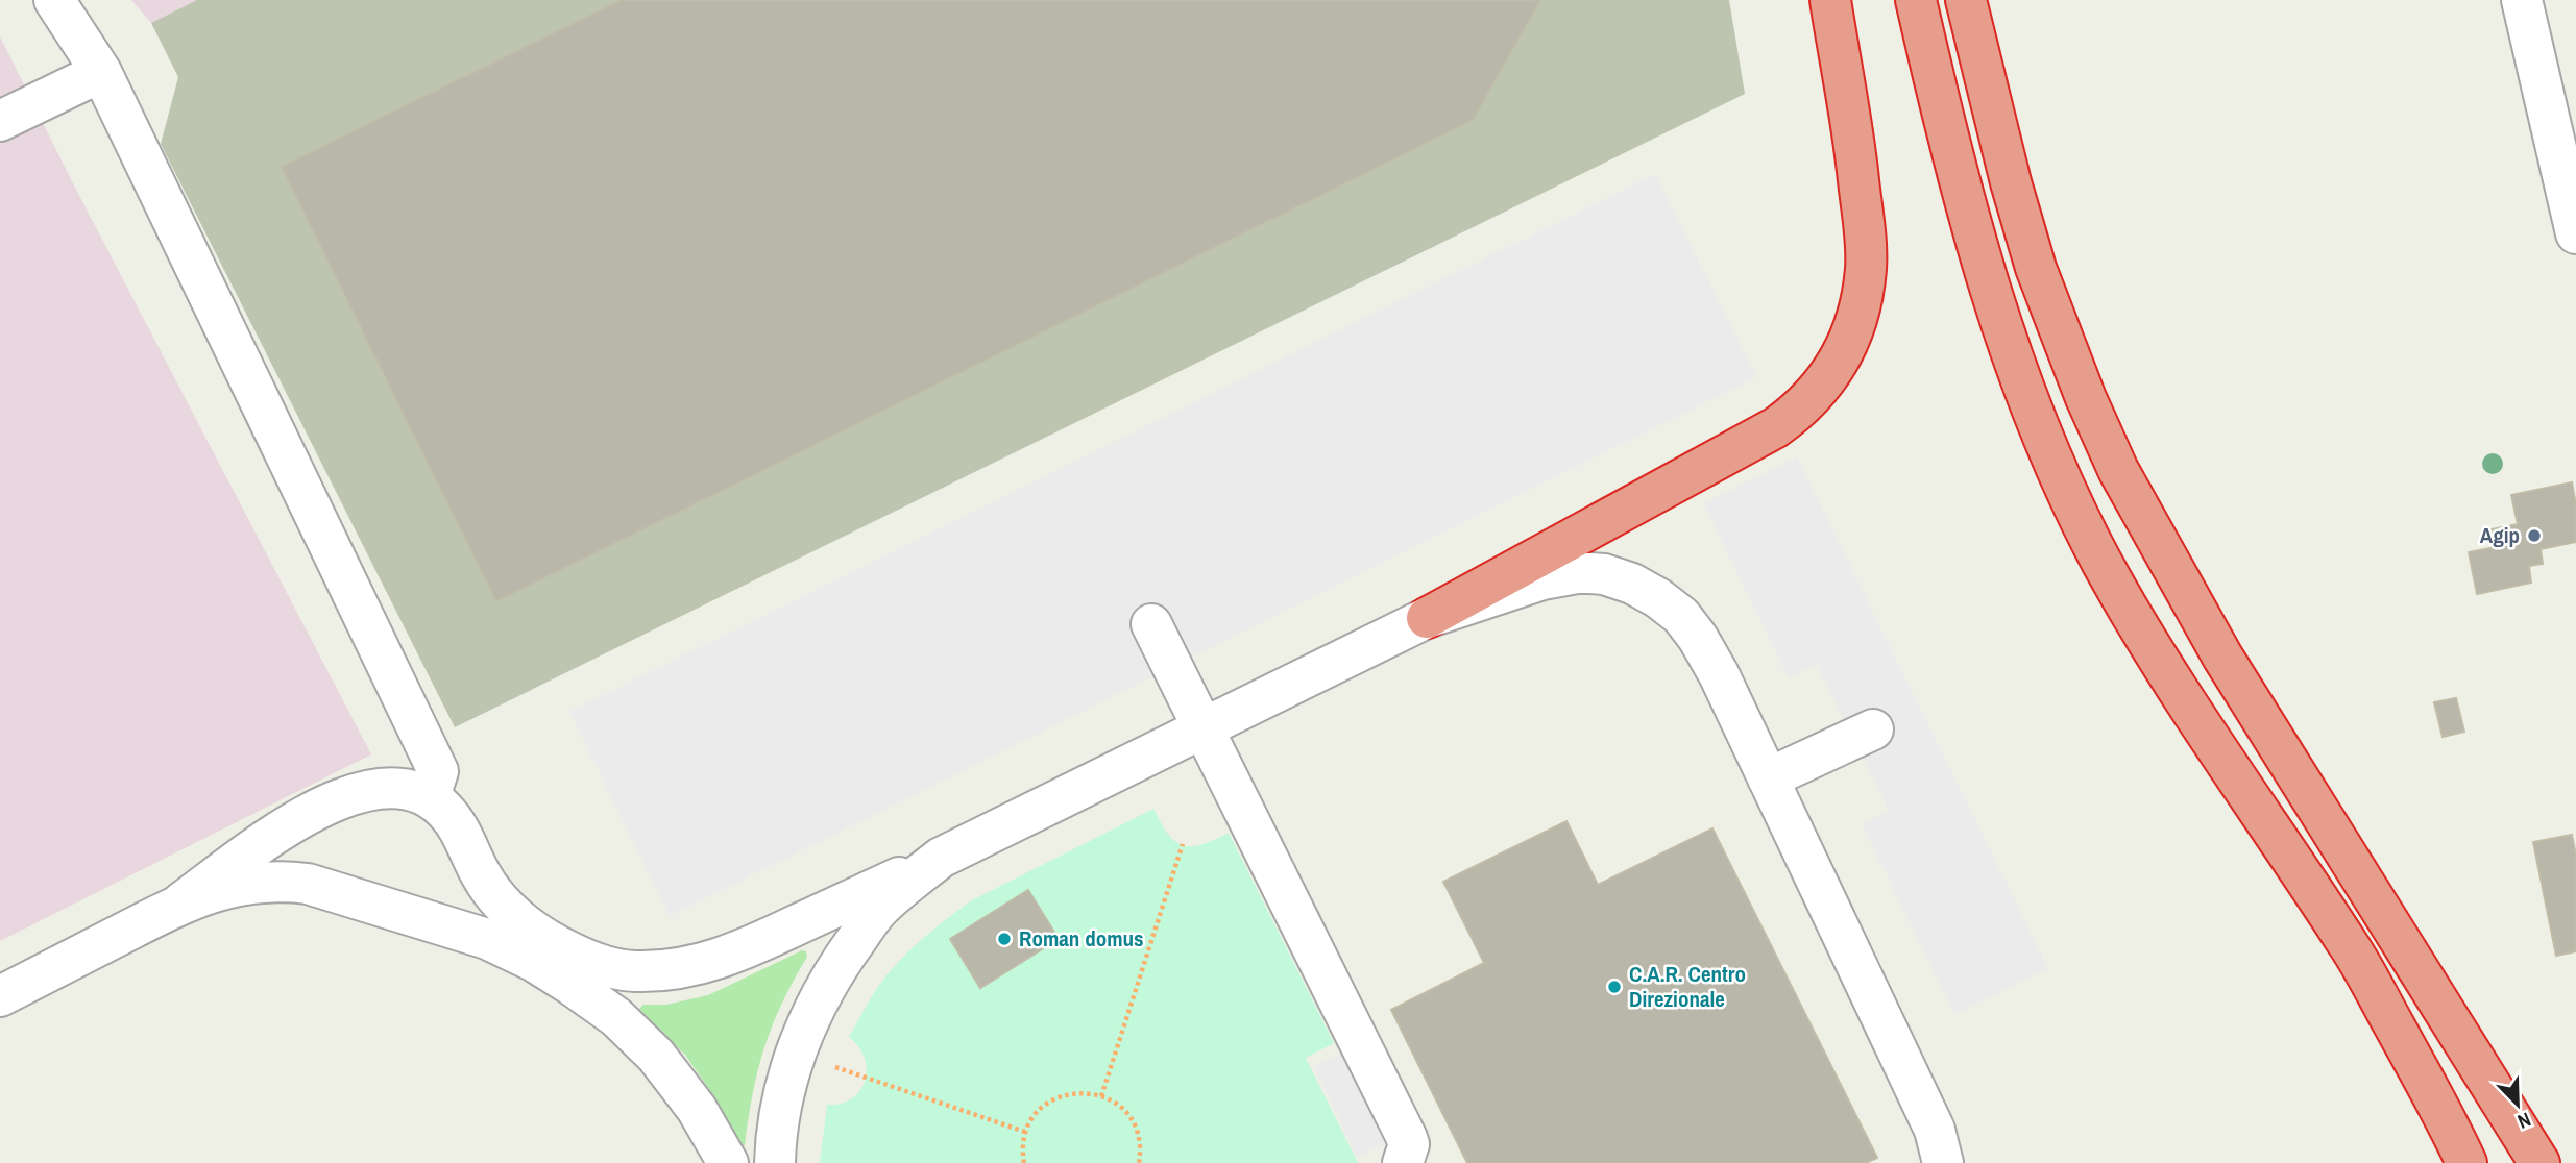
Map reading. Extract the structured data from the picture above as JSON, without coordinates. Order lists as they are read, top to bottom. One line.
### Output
{"places":["Agip","Roman domus","C.A.R. Centro Direzionale"],"north":"bottom right"}
